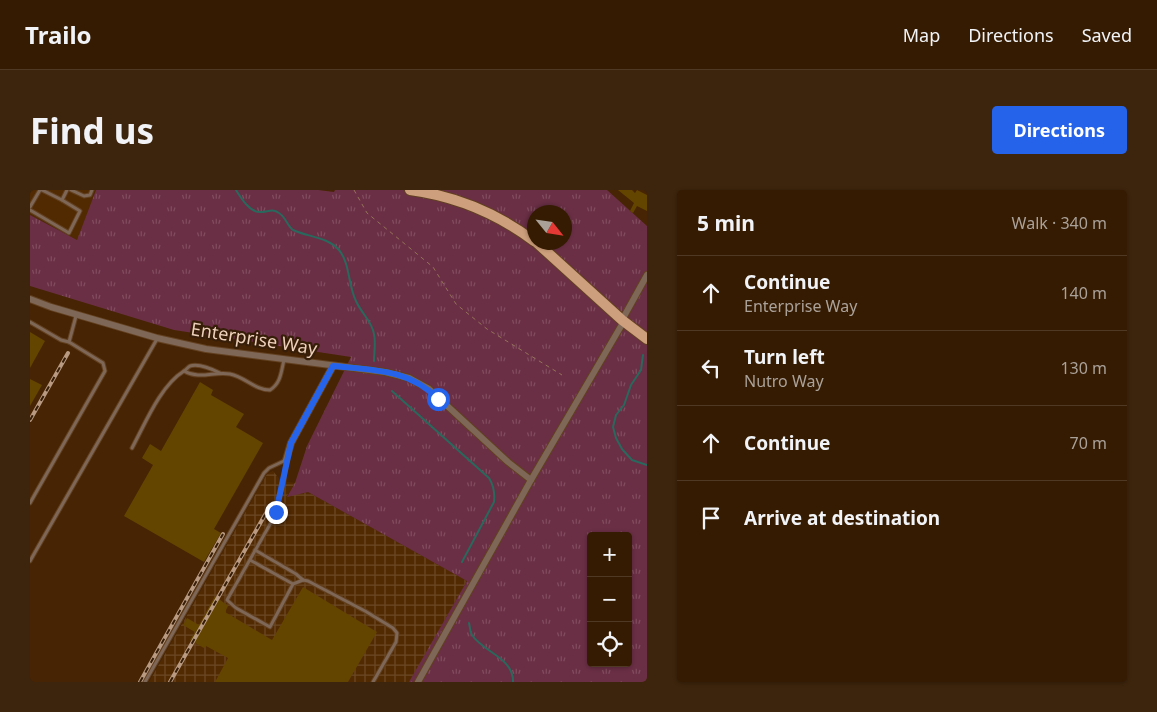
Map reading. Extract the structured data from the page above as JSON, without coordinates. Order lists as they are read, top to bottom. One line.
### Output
{"streets":{"street":["Enterprise Way"]},"north":"bottom right","page":{"header":"Trailo","nav":["Map","Directions","Saved"],"buttons":"Directions","title":"Find us","heading":["5 min","Walk · 340 m"],"list":[["Continue","Enterprise Way","140 m"],["Turn left","Nutro Way","130 m"],["Continue","70 m"],"Arrive at destination"],"map_buttons":["+","−"]}}
